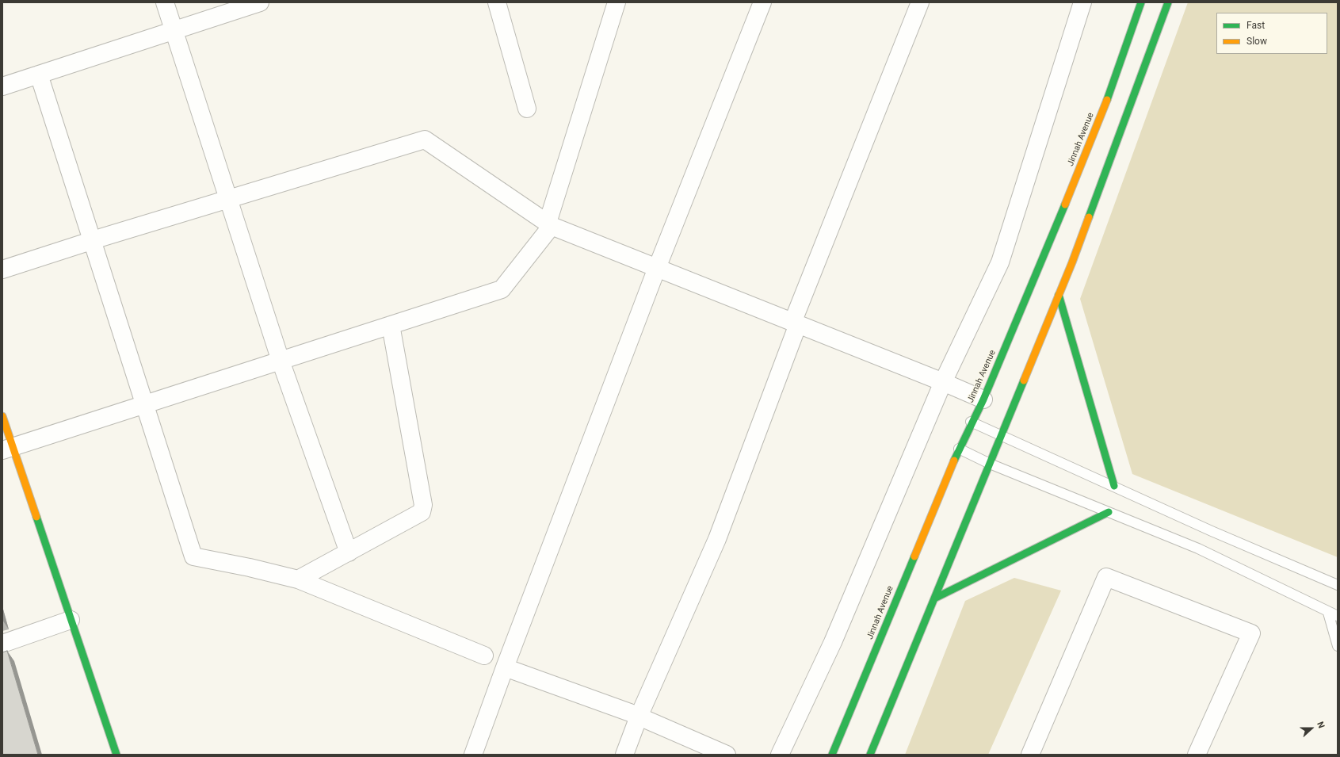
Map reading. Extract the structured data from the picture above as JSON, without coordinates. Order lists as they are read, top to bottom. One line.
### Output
{"streets":{"main road":["Jinnah Avenue"]},"legend":["Fast","Slow"],"north":"right"}
